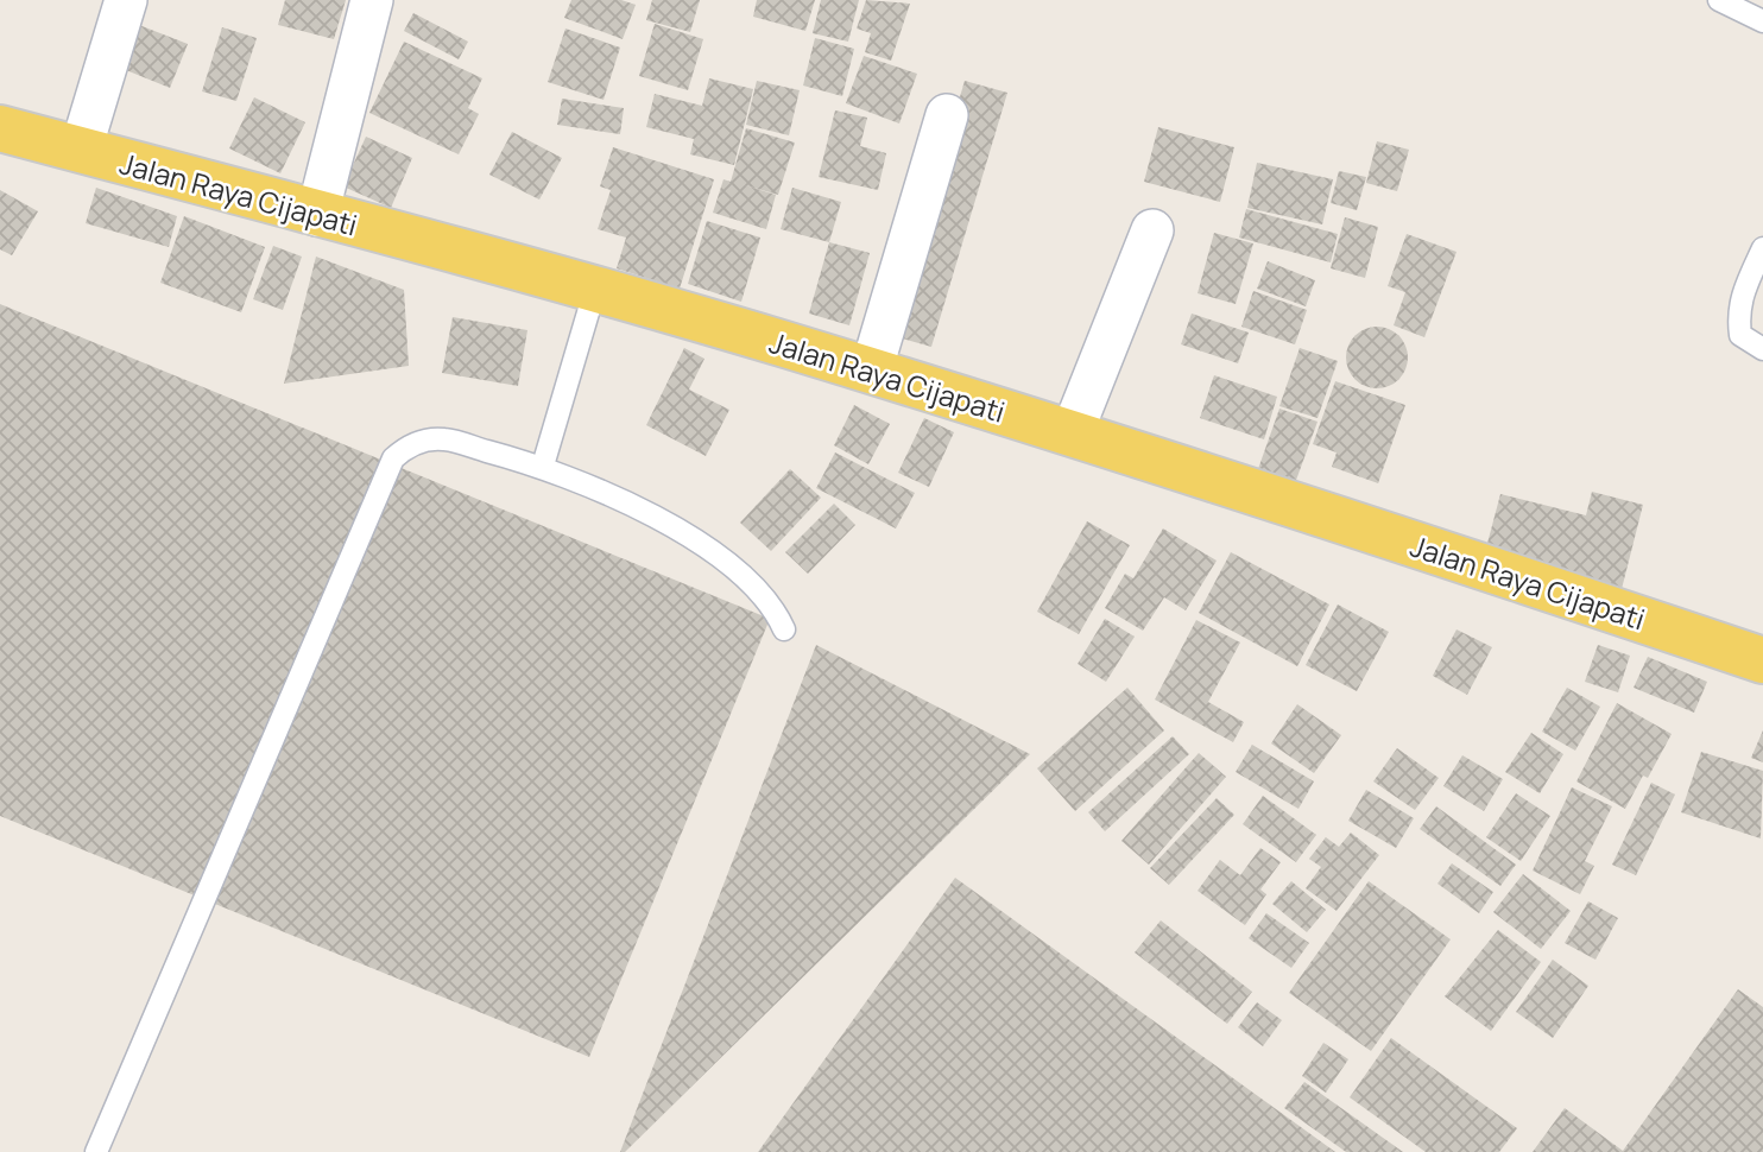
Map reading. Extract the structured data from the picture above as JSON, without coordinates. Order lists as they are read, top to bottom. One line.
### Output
{"streets":{"main road":["Jalan Raya Cijapati"]}}
